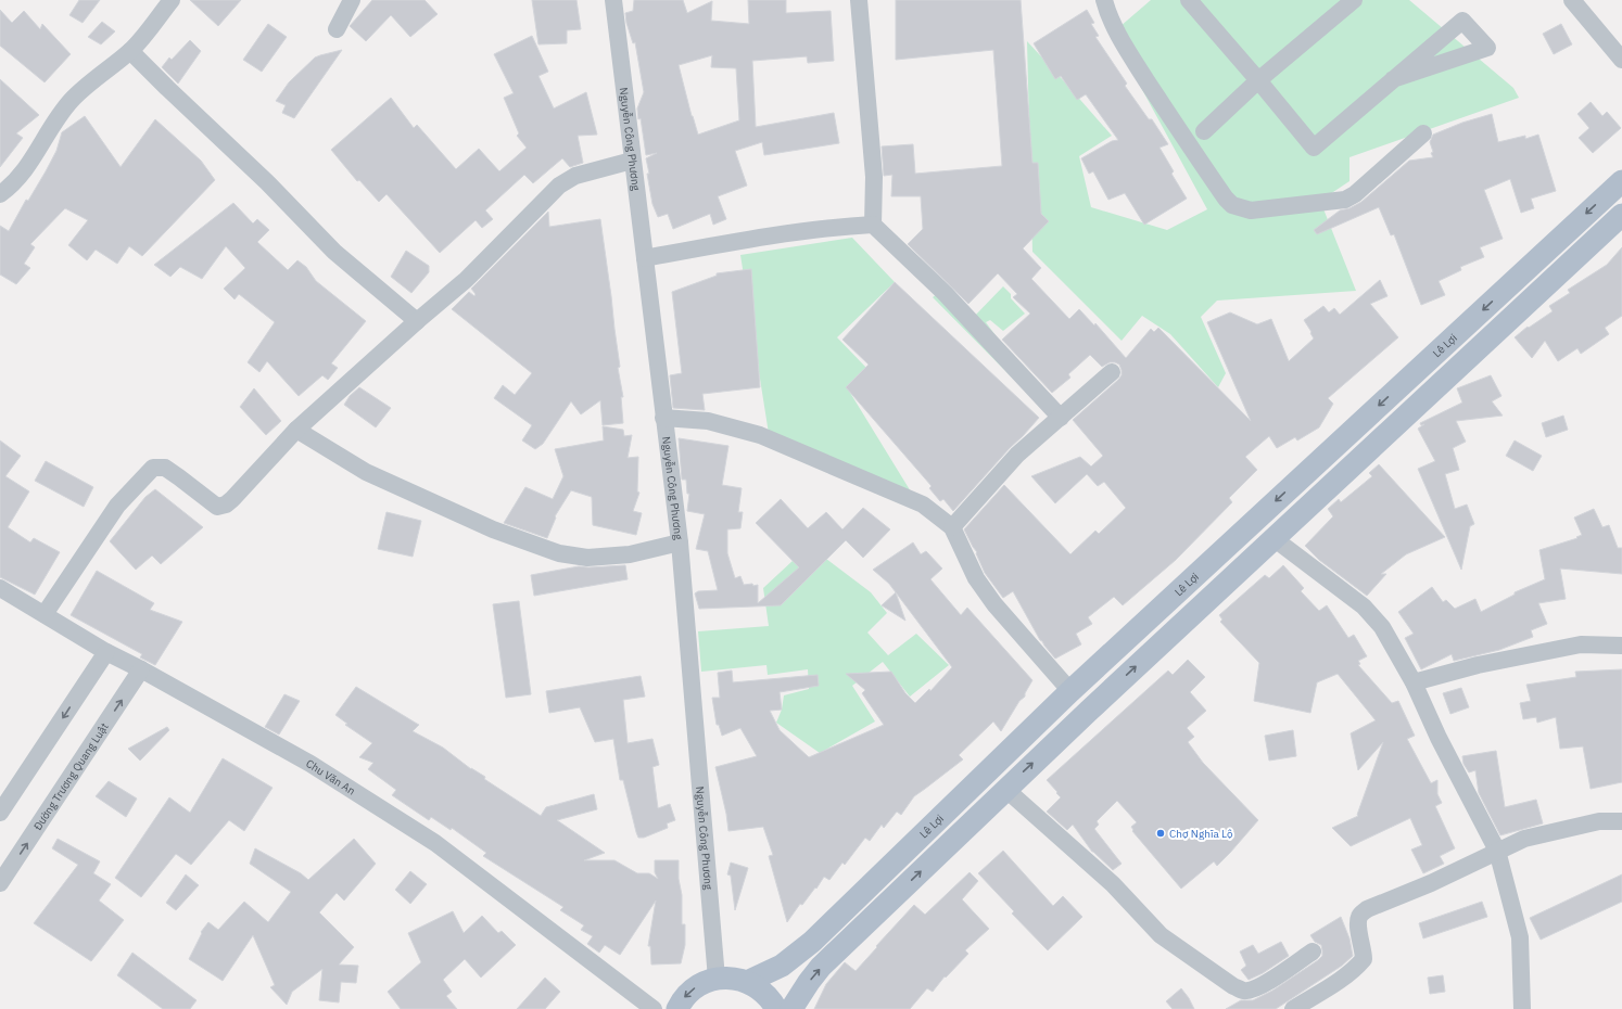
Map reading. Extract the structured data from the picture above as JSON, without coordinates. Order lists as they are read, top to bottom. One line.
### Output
{"streets":{"main road":["Lê Lợi"],"street":["Nguyễn Công Phương","Đường Trương Quang Luật","Chu Văn An"]},"crossings":[["Đường Trương Quang Luật","Chu Văn An"]],"places":["Chợ Nghĩa Lộ"]}
